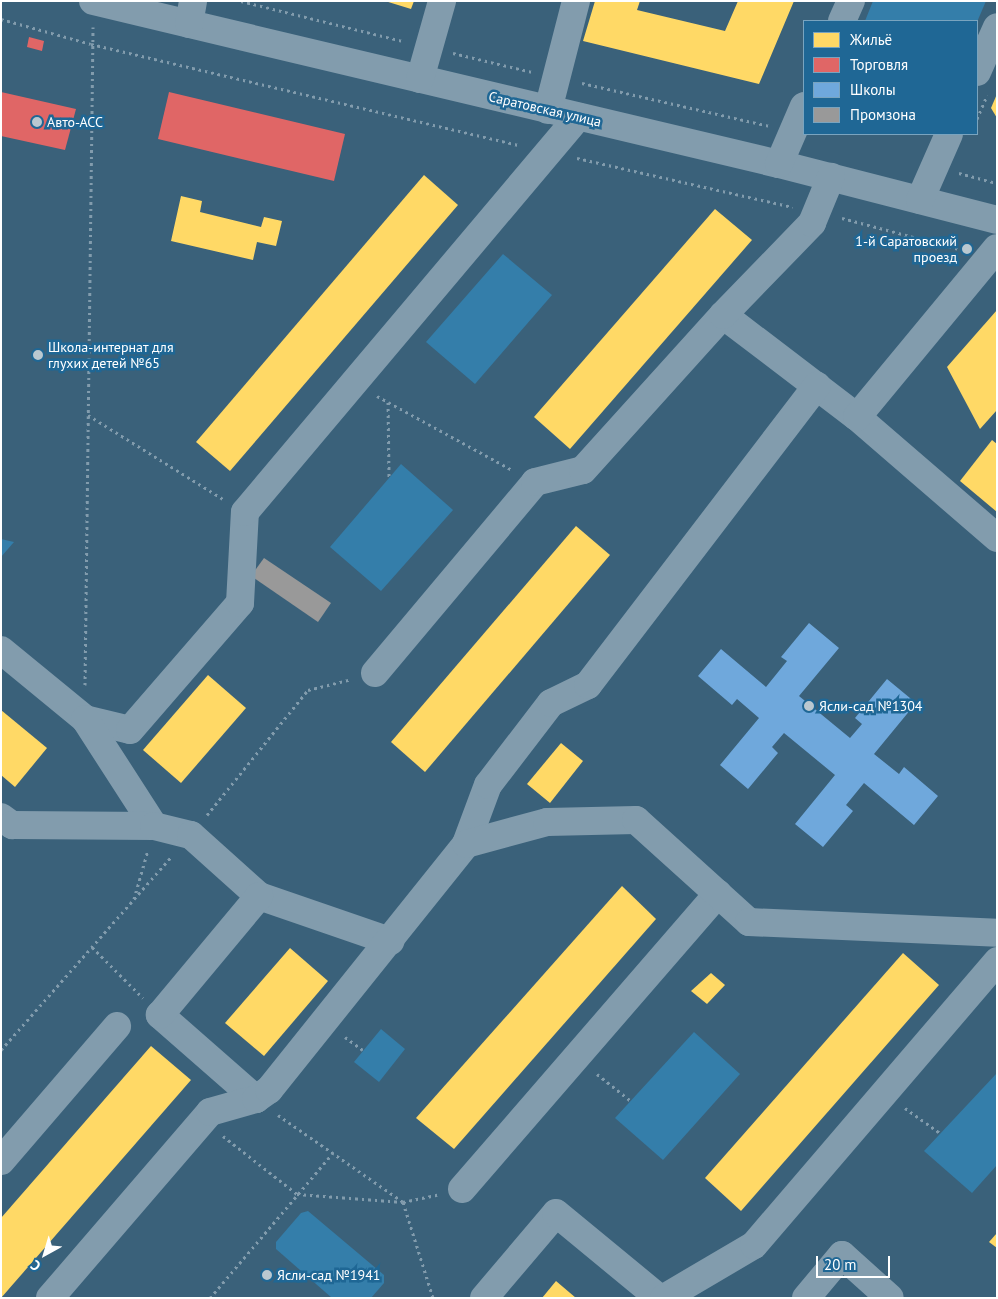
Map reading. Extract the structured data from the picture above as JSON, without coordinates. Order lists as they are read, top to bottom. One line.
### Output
{"streets":{"street":["Саратовская улица"]},"places":["Авто-АСС","1-й Саратовский проезд","Школа-интернат для глухих детей №65","Ясли-сад №1304","Ясли-сад №1941"],"legend":["Жильё","Торговля","Школы","Промзона"],"scale_bar":"20 m","north":"bottom left"}
